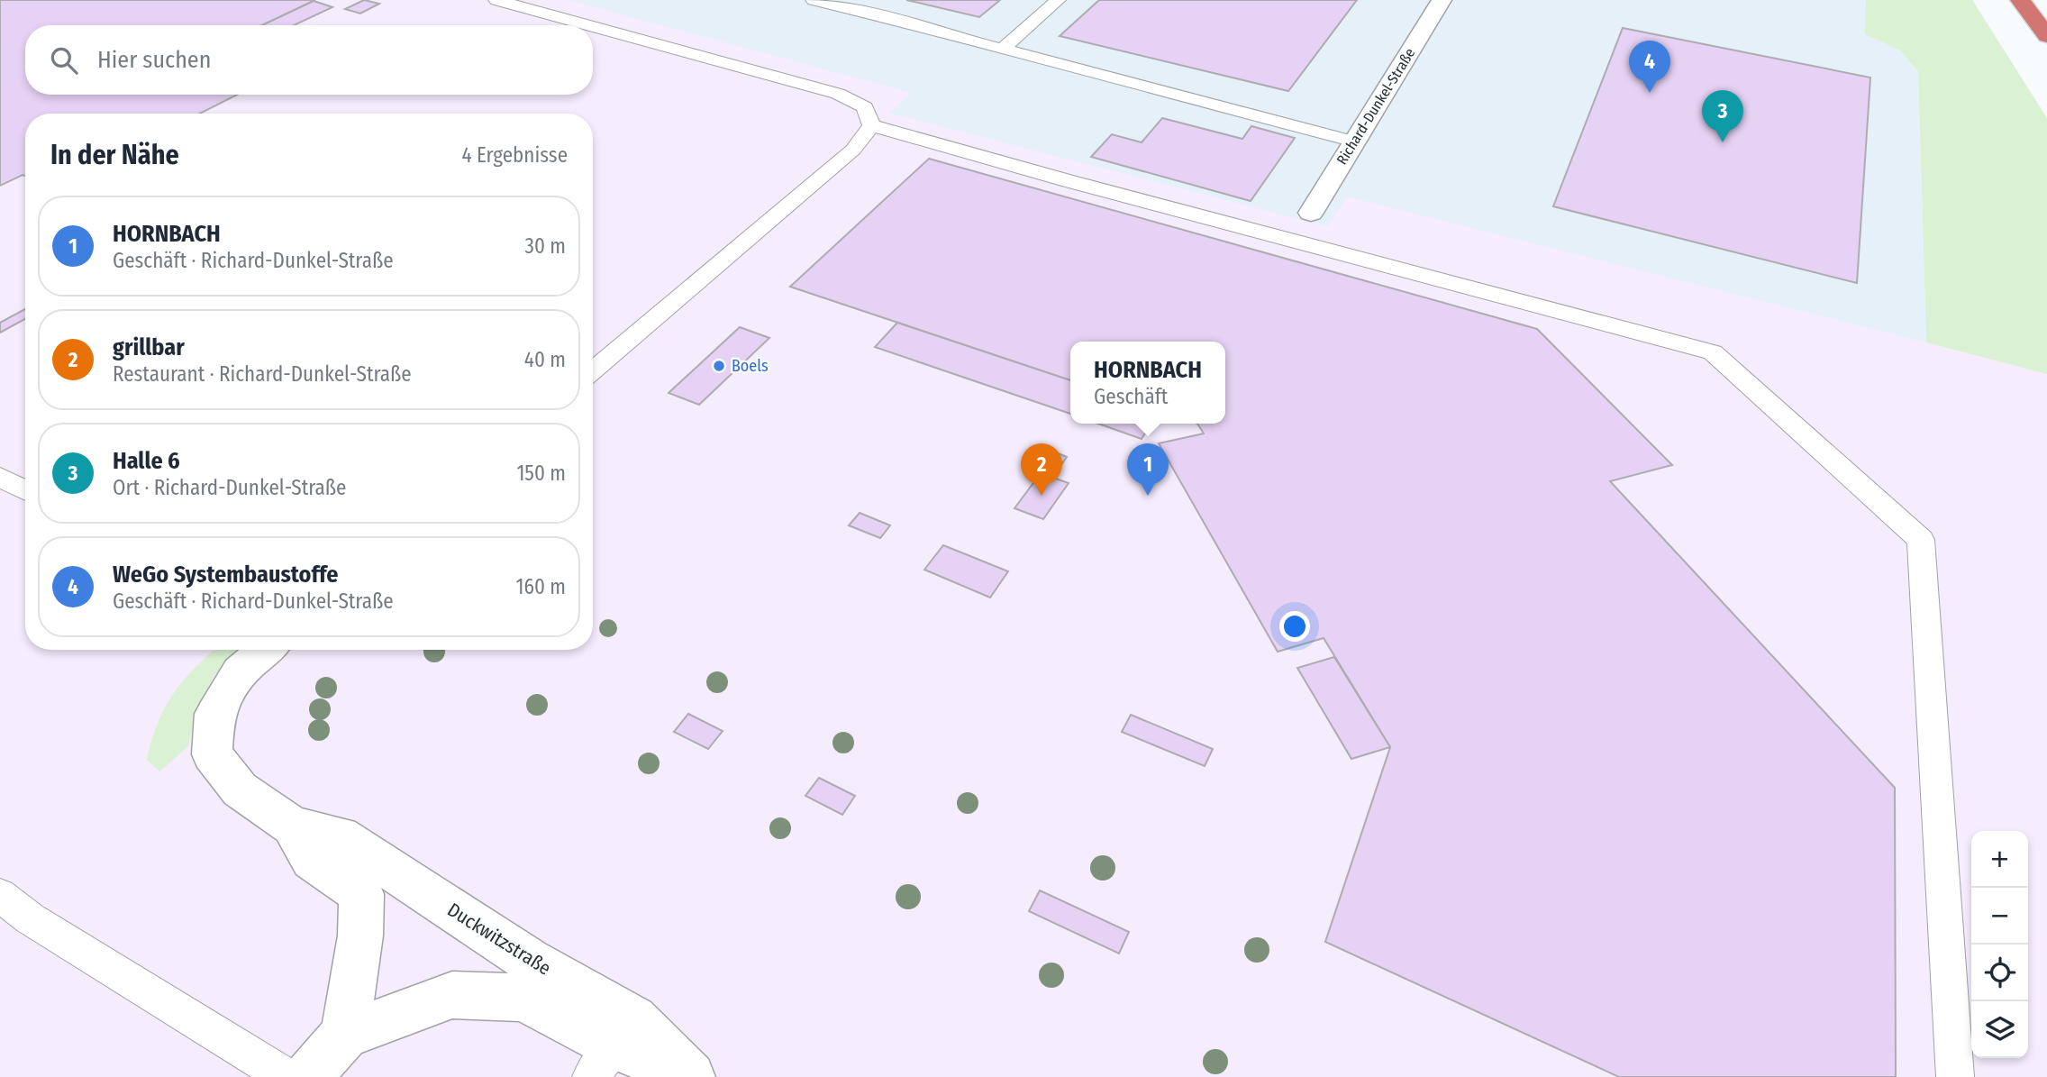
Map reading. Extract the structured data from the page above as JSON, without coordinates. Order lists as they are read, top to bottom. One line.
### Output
{"streets":{"street":["Richard-Dunkel-Straße","Duckwitzstraße"]},"places":["Boels"],"page":{"search":"Hier suchen","pins":["4","3","1","2"],"heading":["In der Nähe","4 Ergebnisse"],"list":[{"mark":"1","name":"HORNBACH","note":"Geschäft · Richard-Dunkel-Straße","value":"30 m"},{"mark":"2","name":"grillbar","note":"Restaurant · Richard-Dunkel-Straße","value":"40 m"},{"mark":"3","name":"Halle 6","note":"Ort · Richard-Dunkel-Straße","value":"150 m"},{"mark":"4","name":"WeGo Systembaustoffe","note":"Geschäft · Richard-Dunkel-Straße","value":"160 m"}],"popup":["HORNBACH","Geschäft"],"map_buttons":["+","−"]}}
